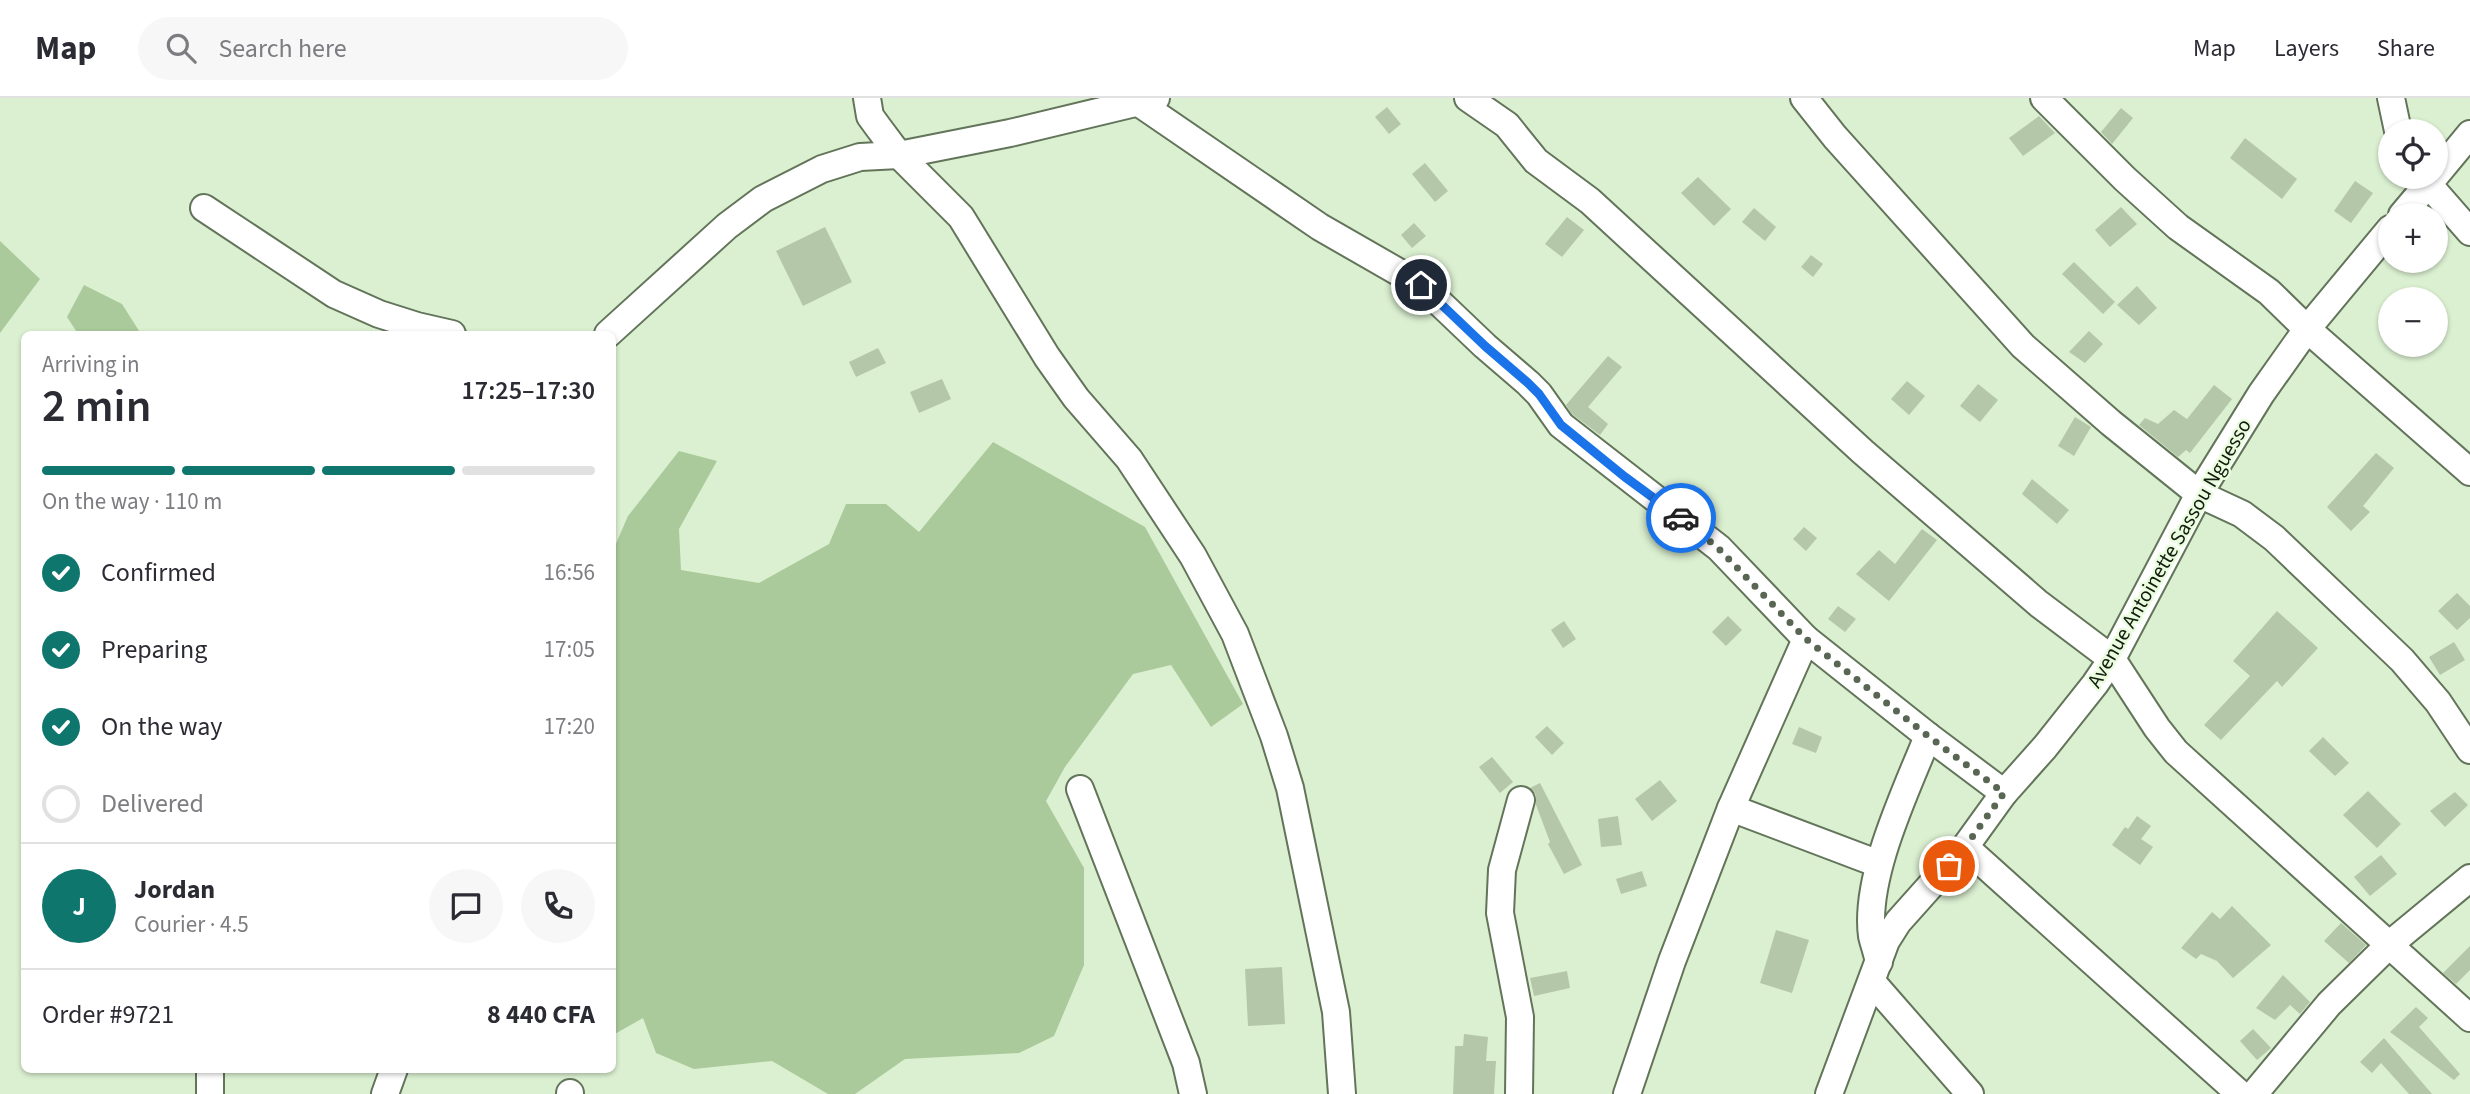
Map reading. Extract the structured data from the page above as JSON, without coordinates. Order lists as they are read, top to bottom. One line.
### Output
{"streets":{"street":["Avenue Antoinette Sassou Nguesso"]},"page":{"header":"Map","search":"Search here","nav":["Map","Layers","Share"],"map_buttons":["+","−"],"heading":["2 min","Arriving in","17:25–17:30"],"panel":["Jordan","Courier · 4.5","Order #9721","8 440 CFA"],"bar":"On the way · 110 m","list":[["Confirmed","16:56"],["Preparing","17:05"],["On the way","17:20"],"Delivered"],"round":"J"}}
